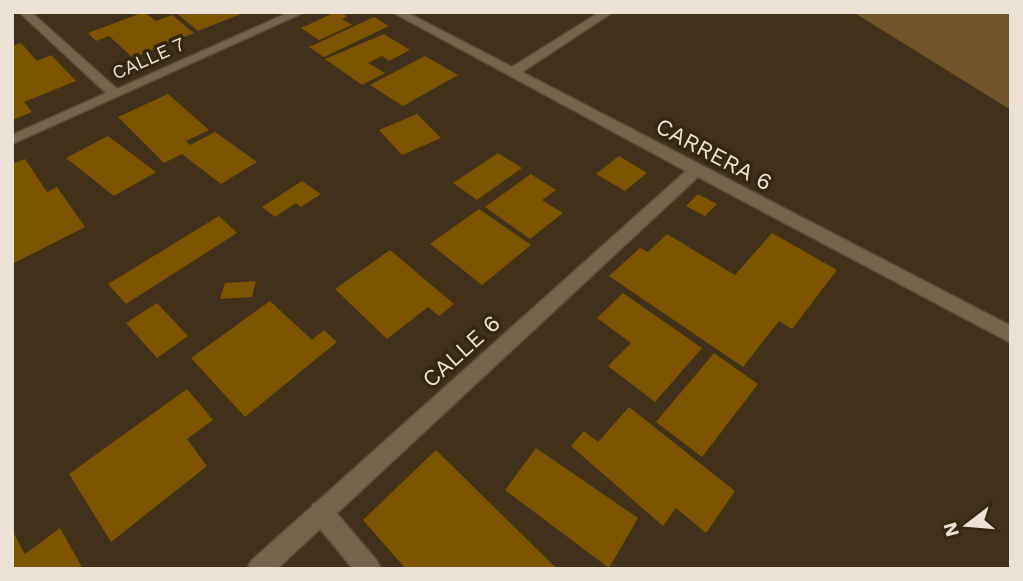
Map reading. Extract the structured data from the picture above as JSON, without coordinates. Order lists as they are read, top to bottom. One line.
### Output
{"streets":{"street":["CALLE 7","CARRERA 6","CALLE 6"]},"crossings":[["CARRERA 6","CALLE 6"]],"north":"left"}
